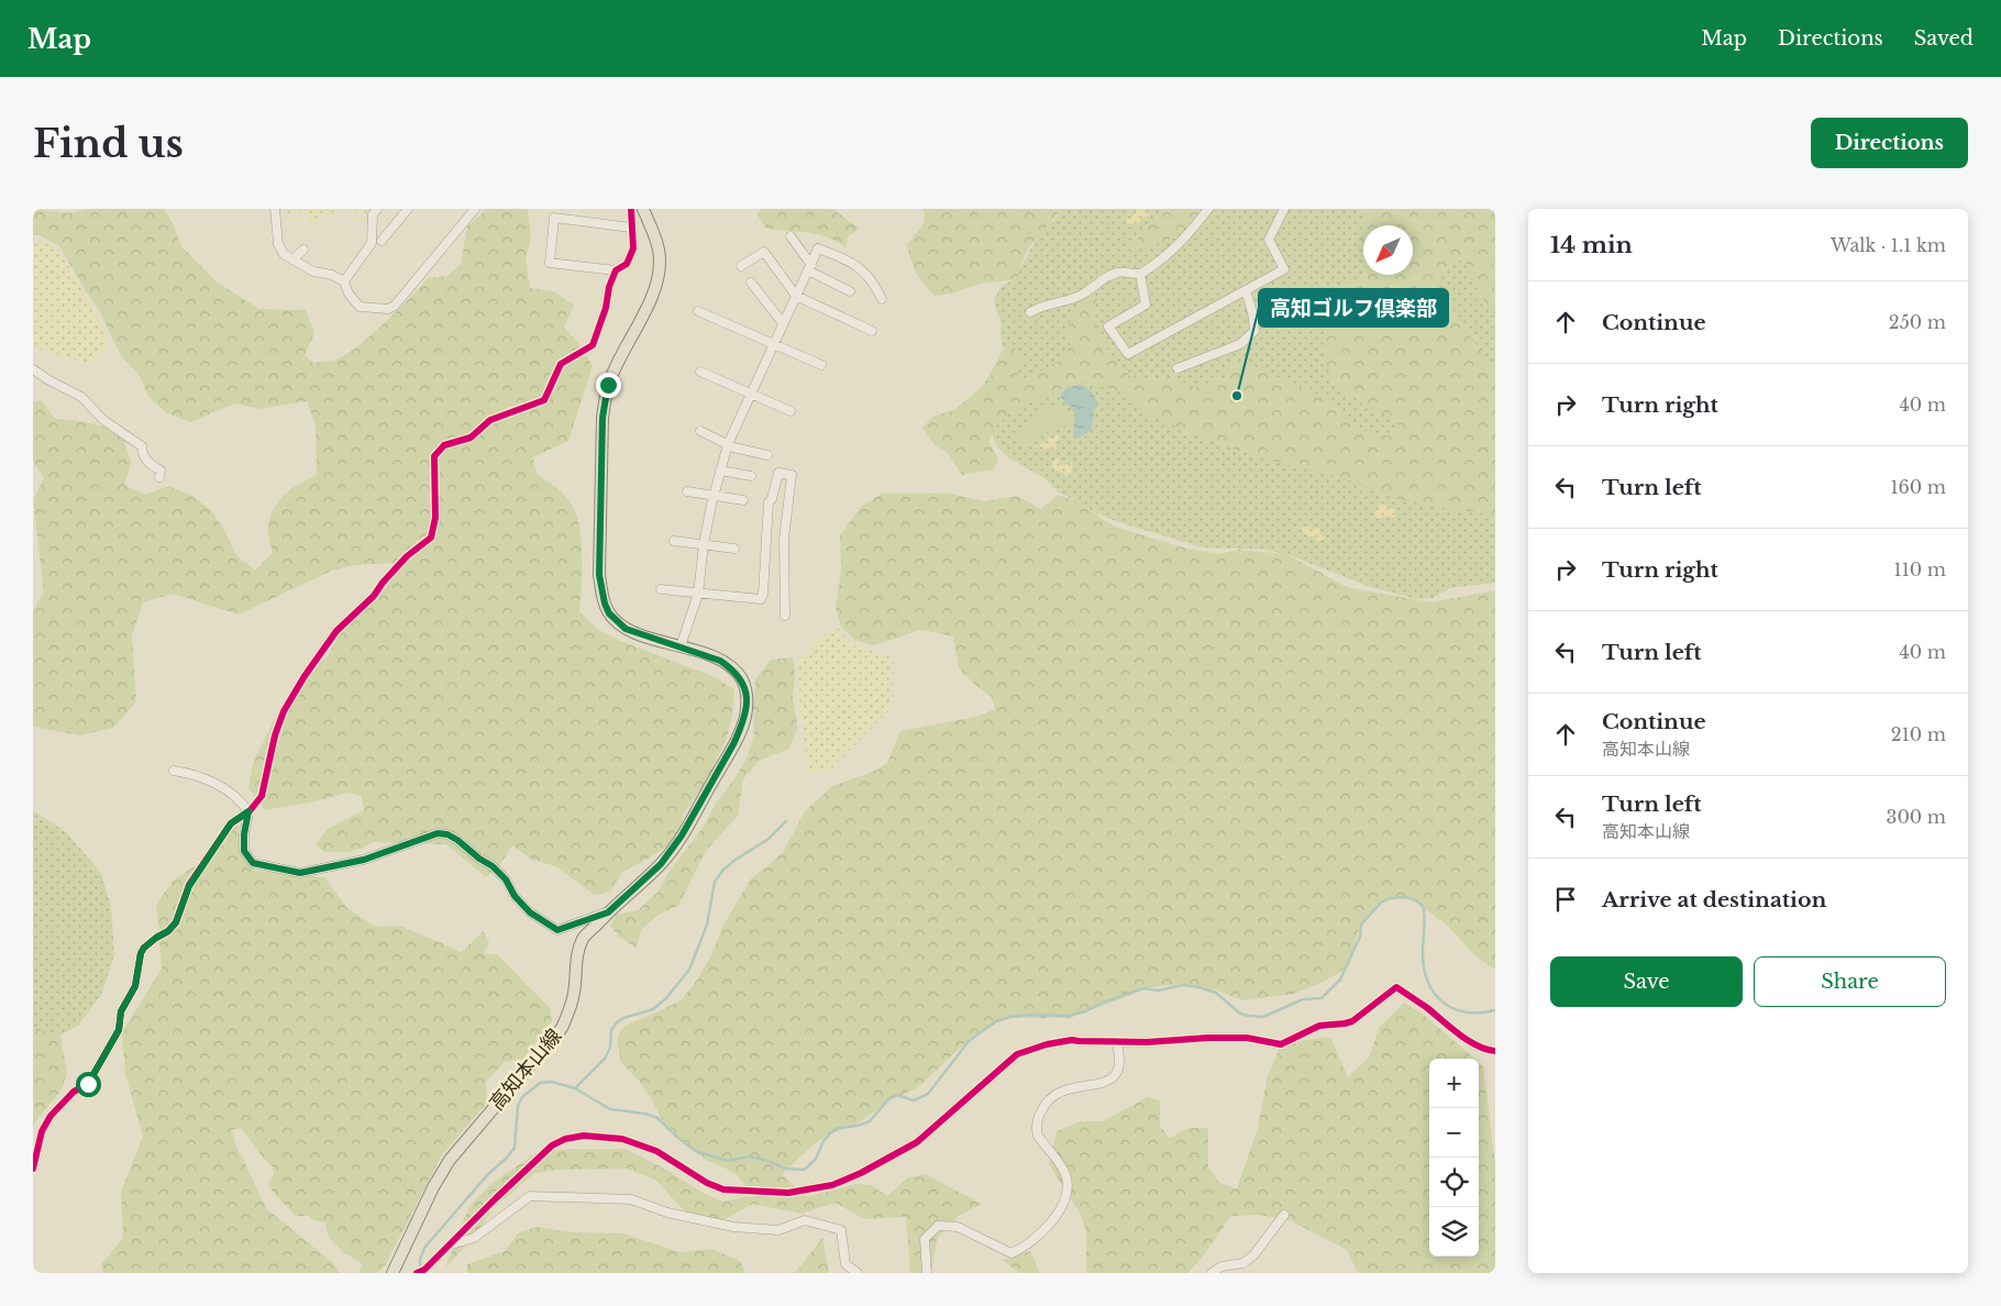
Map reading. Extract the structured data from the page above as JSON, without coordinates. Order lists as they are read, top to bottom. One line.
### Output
{"streets":{"main road":["高知本山線"]},"places":["高知ゴルフ倶楽部"],"north":"bottom left","page":{"header":"Map","nav":["Map","Directions","Saved"],"buttons":["Directions",["Save","Share"]],"title":"Find us","heading":["14 min","Walk · 1.1 km"],"list":[["Continue","250 m"],["Turn right","40 m"],["Turn left","160 m"],["Turn right","110 m"],["Turn left","40 m"],["Continue","高知本山線","210 m"],["Turn left","高知本山線","300 m"],"Arrive at destination"],"map_buttons":["+","−"]}}
